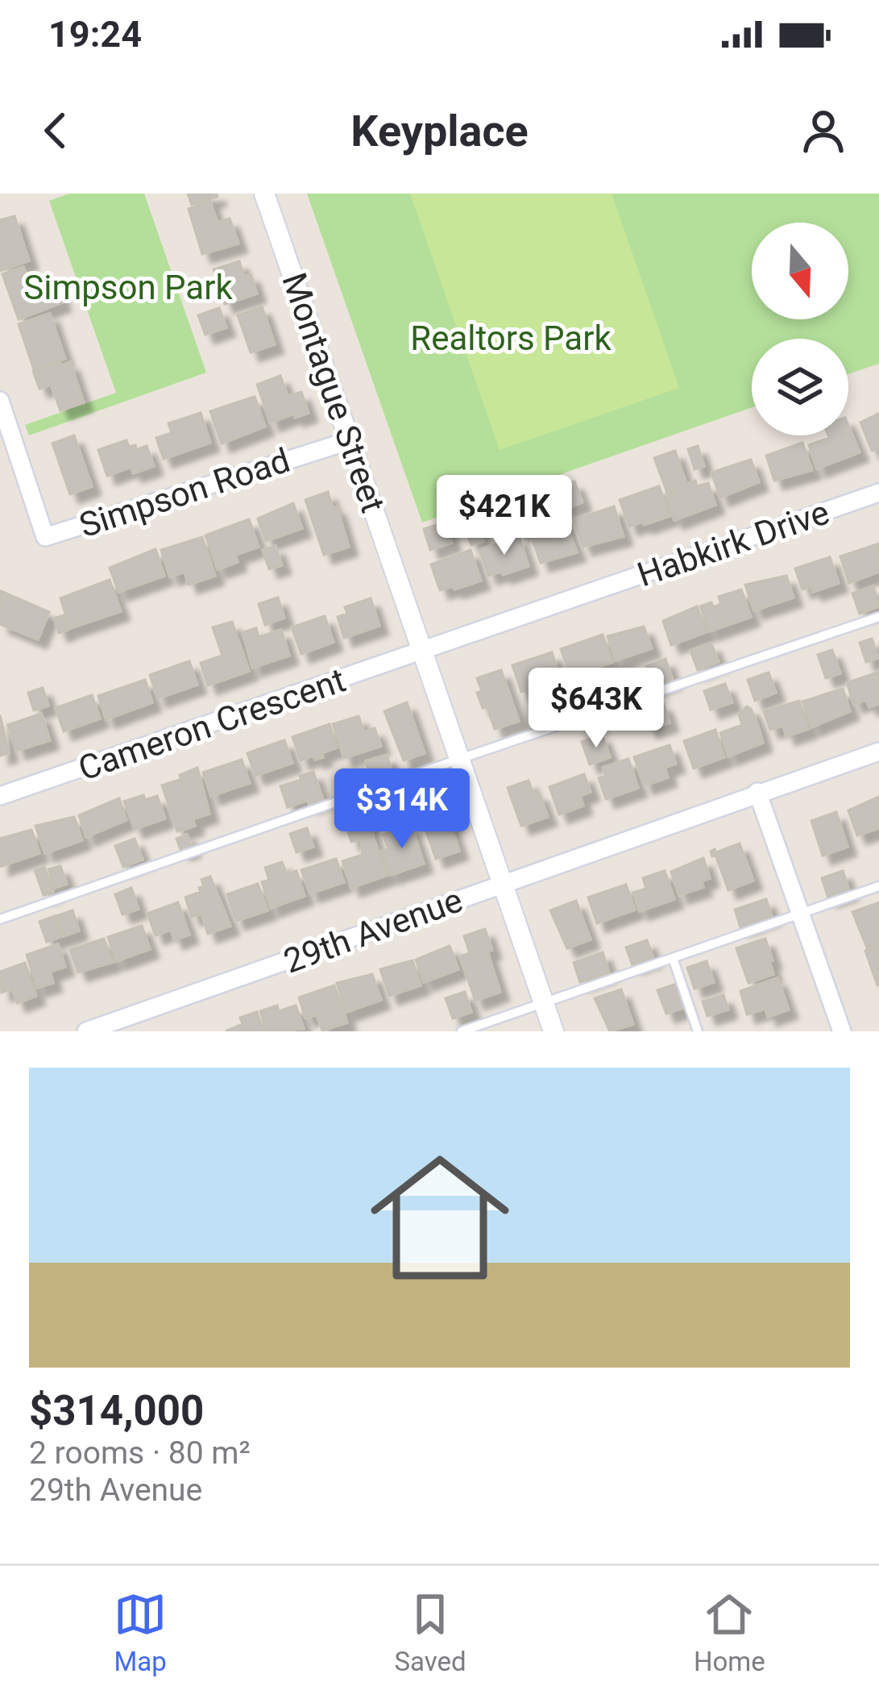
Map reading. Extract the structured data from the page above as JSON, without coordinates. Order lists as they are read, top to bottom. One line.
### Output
{"streets":{"street":["Montague Street","Simpson Road","Habkirk Drive","Cameron Crescent","29th Avenue"]},"crossings":[["Montague Street","Simpson Road"],["Montague Street","Habkirk Drive"],["Montague Street","Cameron Crescent"],["Montague Street","29th Avenue"],["Habkirk Drive","Cameron Crescent"]],"parks":["Simpson Park","Realtors Park"],"north":"bottom","page":{"status":"19:24","header":"Keyplace","price":["$421K","$643K","$314K"],"list":[{"name":"$314,000","note":"2 rooms · 80 m² · 29th Avenue"}],"tabs":["Map","Saved","Home"]}}
